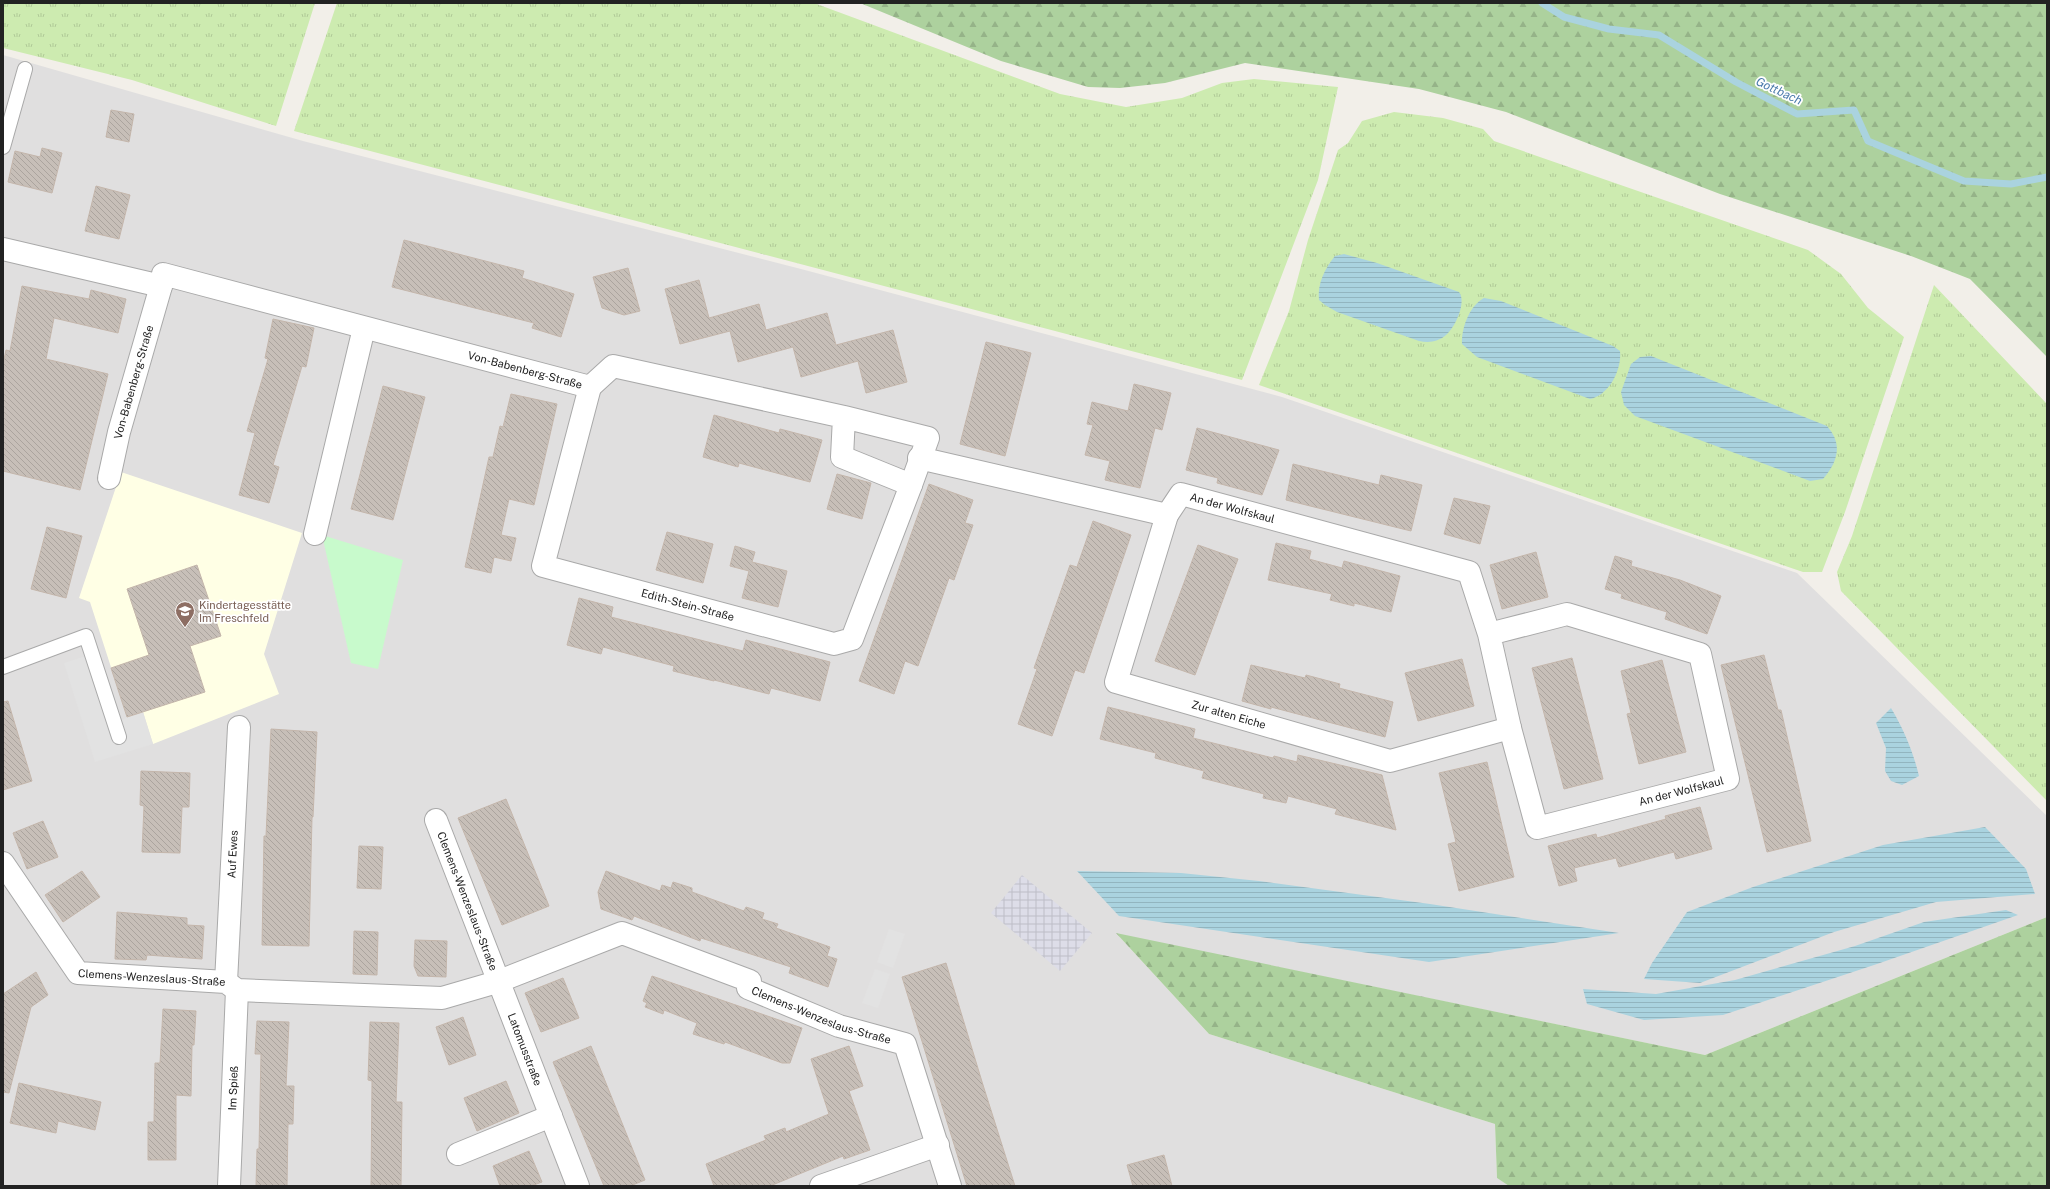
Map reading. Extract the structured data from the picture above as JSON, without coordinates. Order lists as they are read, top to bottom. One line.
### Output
{"streets":{"street":["Von-Babenberg-Straße","An der Wolfskaul","Edith-Stein-Straße","Zur alten Eiche","Auf Ewes","Clemens-Wenzeslaus-Straße","Latomusstraße","Im Spieß"]},"crossings":[["Von-Babenberg-Straße","Edith-Stein-Straße"],["An der Wolfskaul","Zur alten Eiche"],["Auf Ewes","Clemens-Wenzeslaus-Straße"],["Auf Ewes","Im Spieß"],["Clemens-Wenzeslaus-Straße","Latomusstraße"],["Clemens-Wenzeslaus-Straße","Im Spieß"]],"water":["Gottbach"],"places":{"school or university":["Kindertagesstätte Im Freschfeld"]}}
